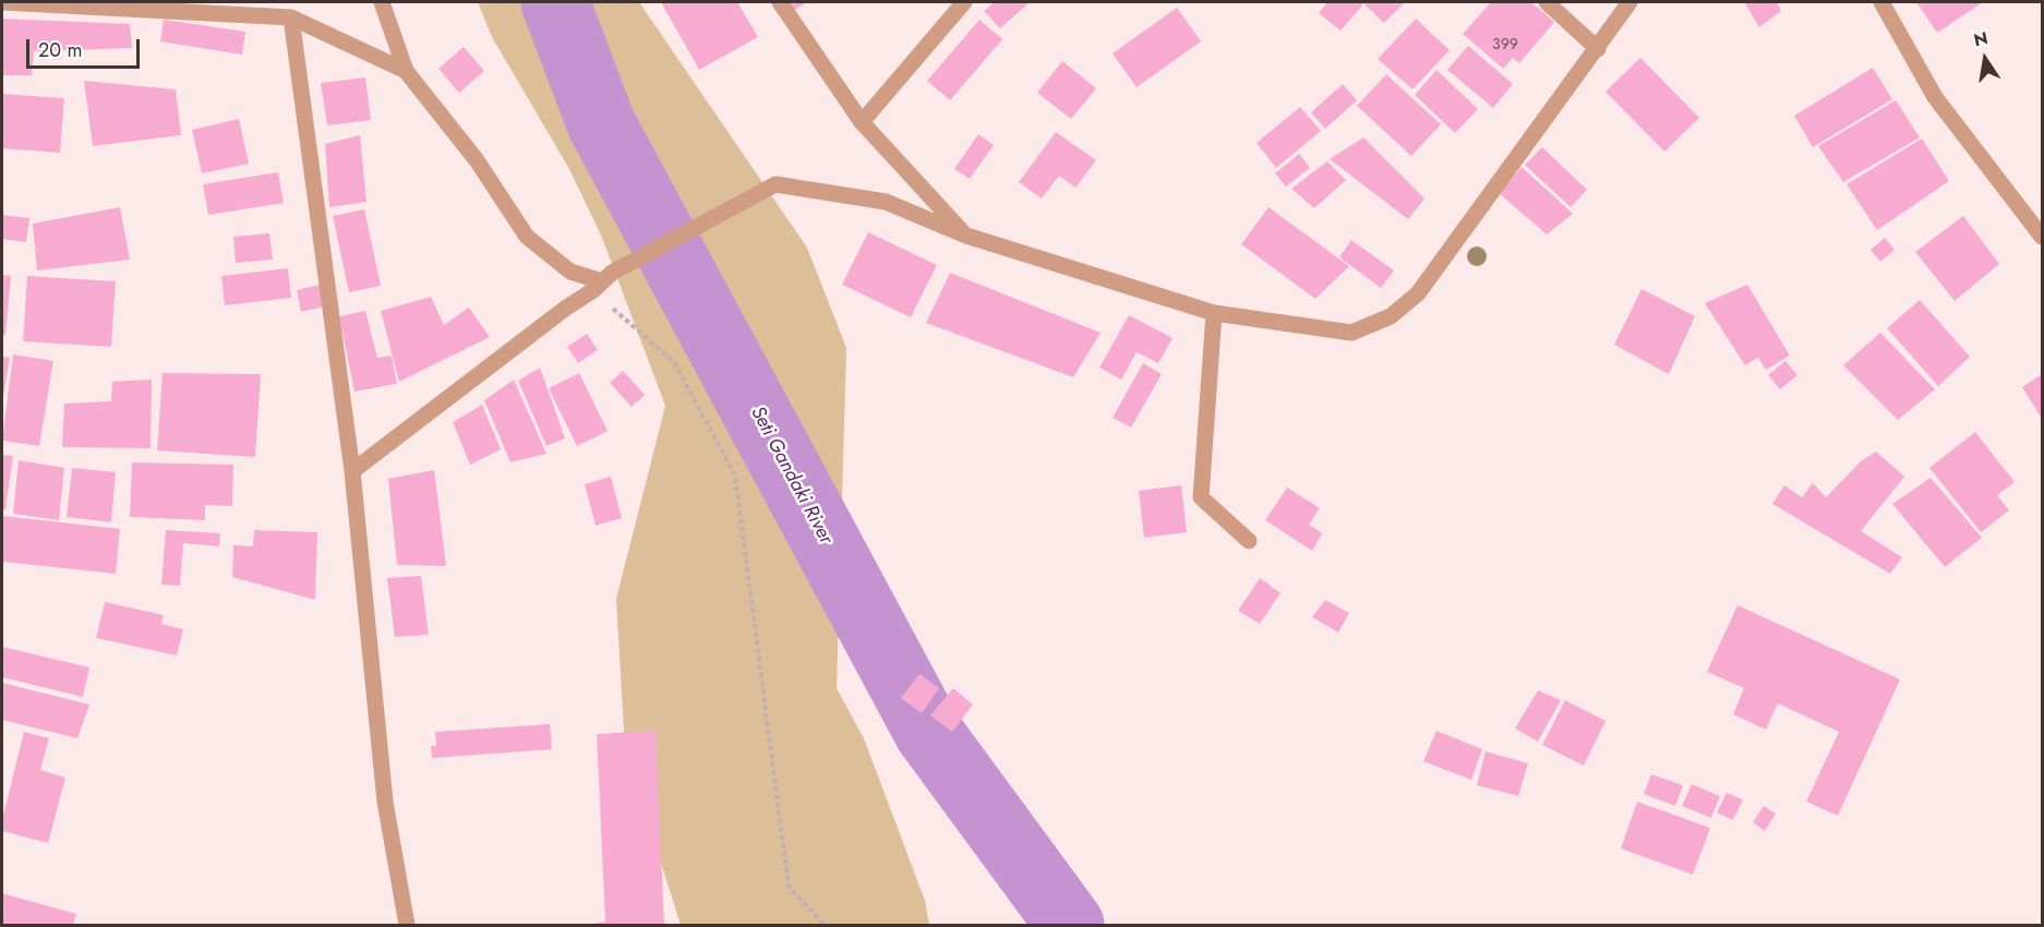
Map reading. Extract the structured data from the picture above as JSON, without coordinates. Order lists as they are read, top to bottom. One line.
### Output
{"water":["Seti Gandaki River"],"house_numbers":["399"],"scale_bar":"20 m","north":"top"}
